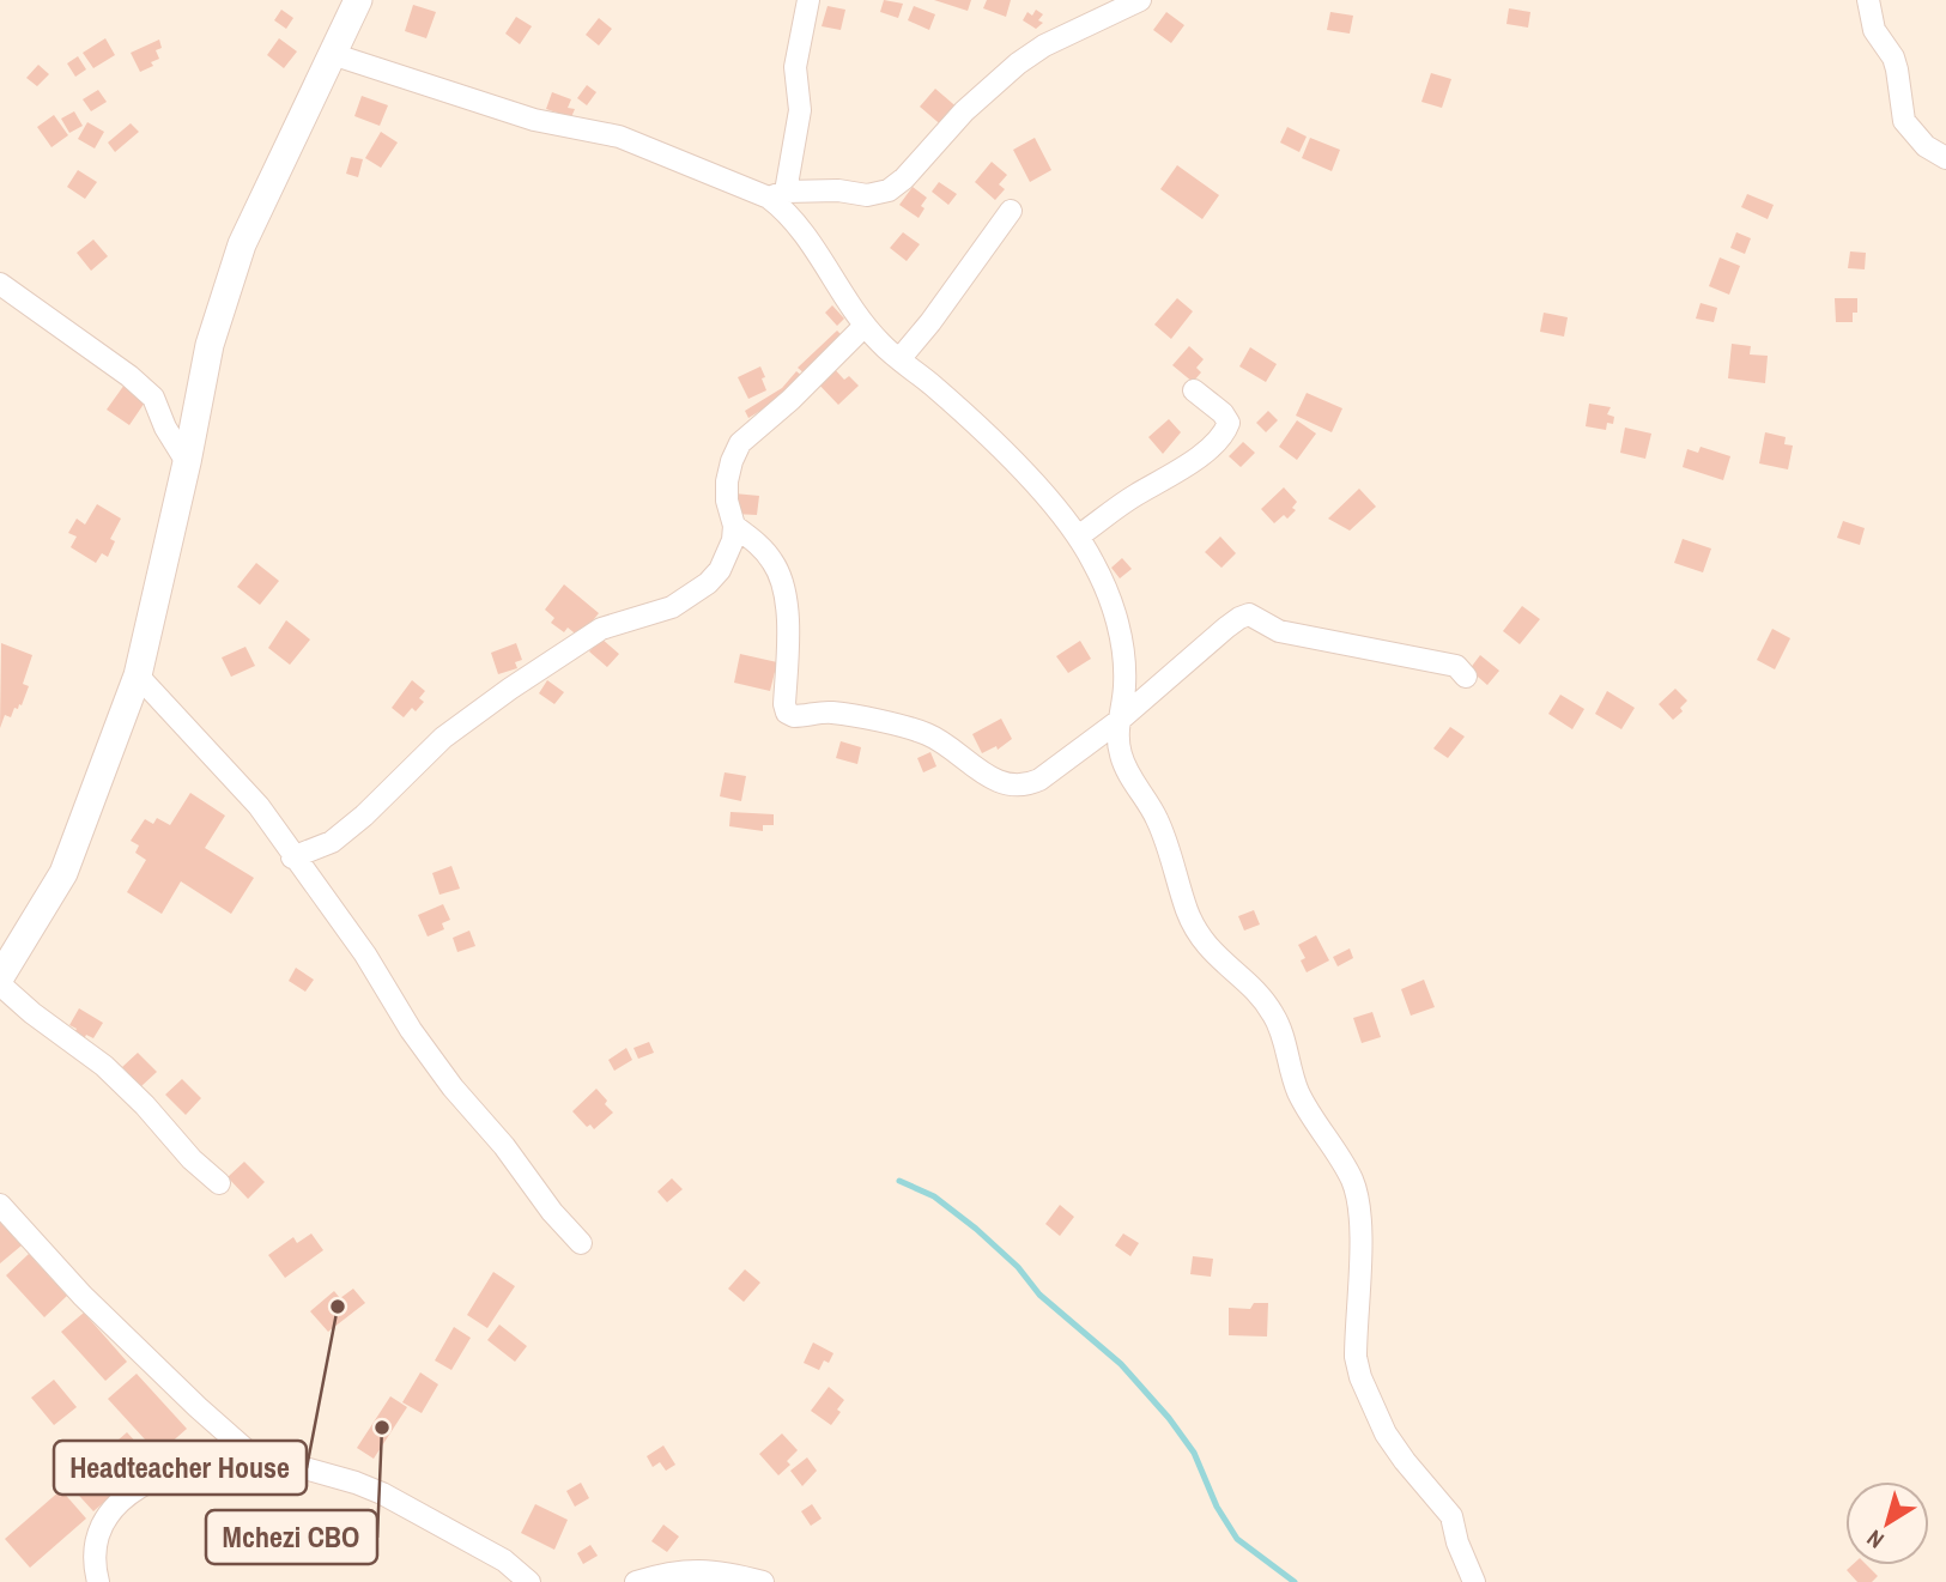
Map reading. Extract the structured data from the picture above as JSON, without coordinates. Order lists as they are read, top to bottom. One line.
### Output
{"places":["Headteacher House","Mchezi CBO"],"north":"bottom left"}
